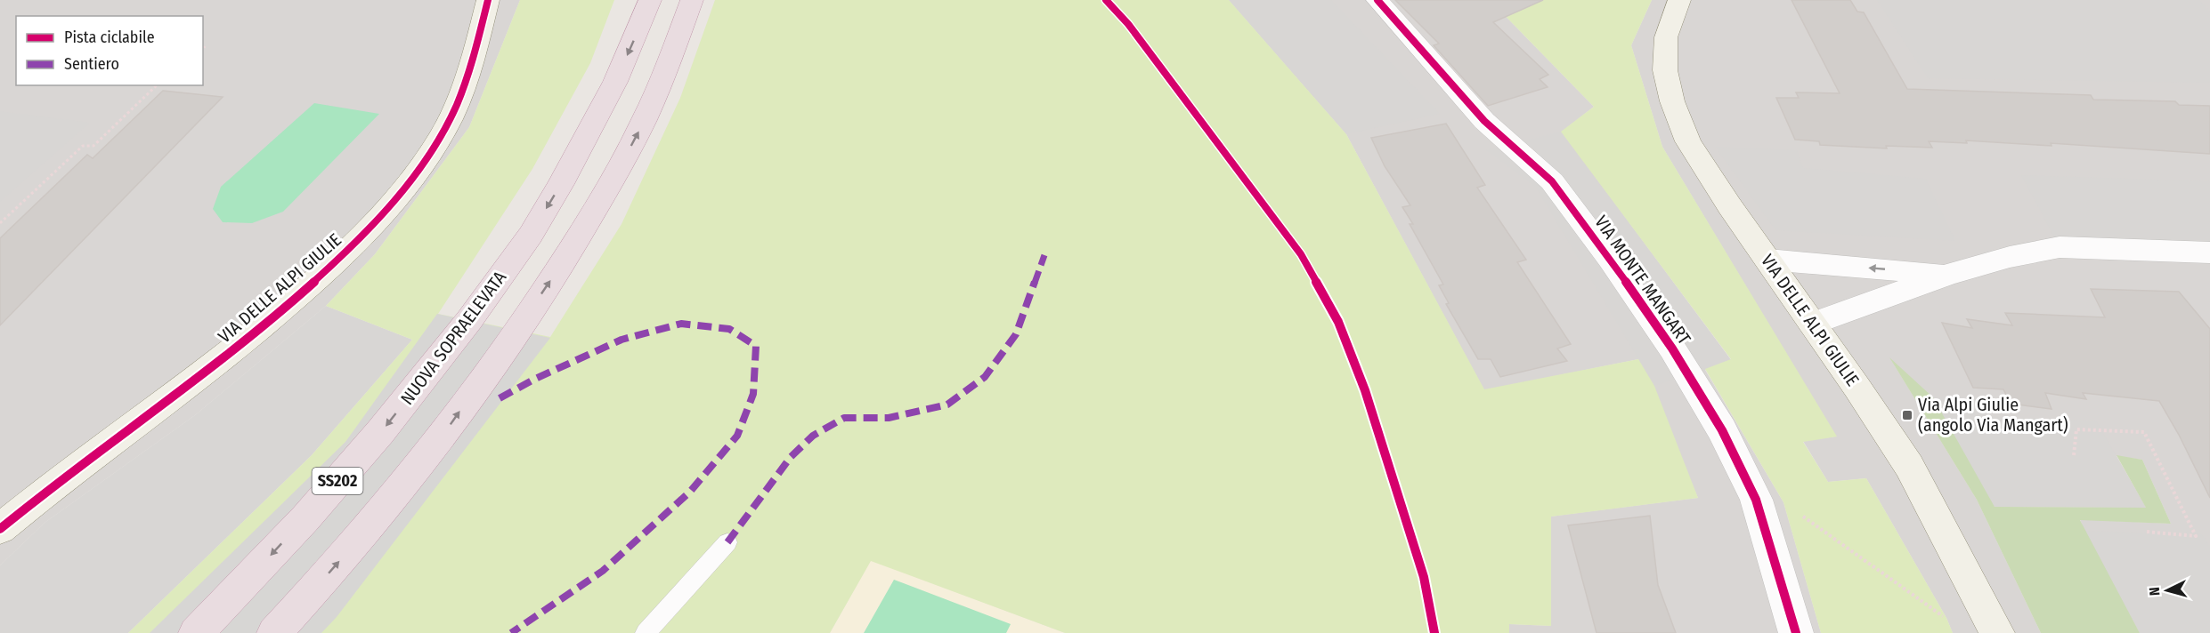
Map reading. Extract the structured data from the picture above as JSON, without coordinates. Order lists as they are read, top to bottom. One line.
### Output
{"streets":{"highway":["NUOVA SOPRAELEVATA","SS202"],"street":["VIA MONTE MANGART","VIA DELLE ALPI GIULIE"]},"places":{"transit":["Via Alpi Giulie (angolo Via Mangart)"]},"legend":["Pista ciclabile","Sentiero"],"north":"left"}
